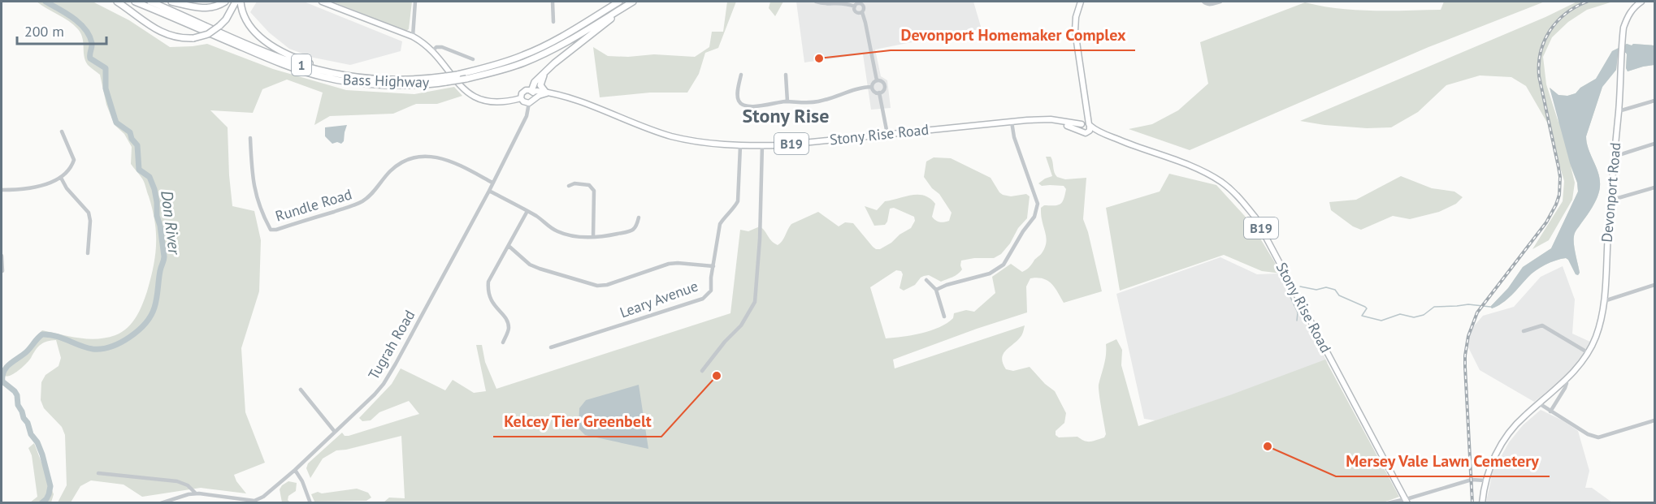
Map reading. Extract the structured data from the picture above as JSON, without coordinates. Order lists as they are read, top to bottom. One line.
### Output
{"streets":{"highway":["1","Bass Highway"],"main road":["Stony Rise Road","B19","Devonport Road"],"street":["Rundle Road","Leary Avenue","Tugrah Road"]},"crossings":[["Stony Rise Road","B19"],["Stony Rise Road","Leary Avenue"],["Rundle Road","Tugrah Road"]],"districts":["Stony Rise"],"water":["Don River"],"places":["Devonport Homemaker Complex","Kelcey Tier Greenbelt","Mersey Vale Lawn Cemetery"],"scale_bar":"200 m"}
